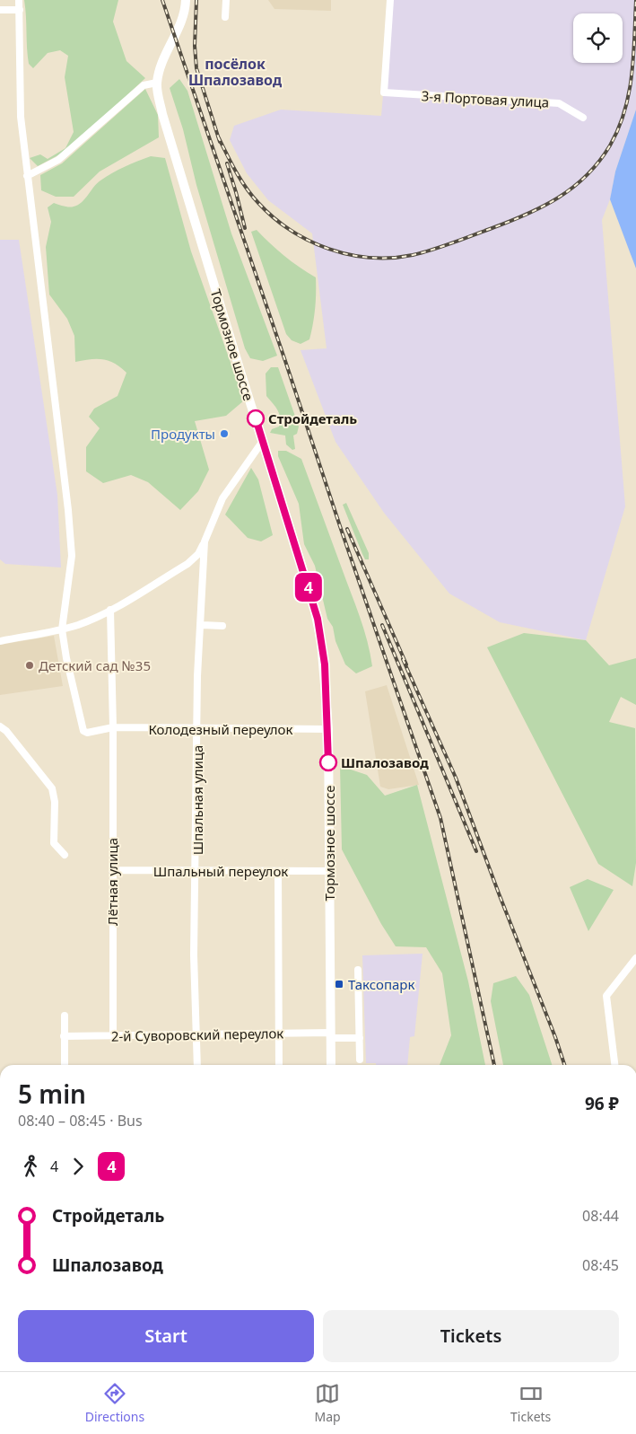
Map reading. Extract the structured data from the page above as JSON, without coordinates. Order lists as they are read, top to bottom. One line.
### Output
{"streets":{"street":["3-я Портовая улица","Тормозное шоссе","Колодезный переулок","Шпальная улица","Шпальный переулок","Лётная улица","2-й Суворовский переулок"]},"crossings":[["Тормозное шоссе","Колодезный переулок"],["Тормозное шоссе","Шпальная улица"],["Тормозное шоссе","Шпальный переулок"],["Тормозное шоссе","2-й Суворовский переулок"],["Колодезный переулок","Шпальная улица"],["Колодезный переулок","Лётная улица"],["Шпальная улица","Шпальный переулок"],["Шпальная улица","2-й Суворовский переулок"],["Шпальный переулок","Лётная улица"],["Лётная улица","2-й Суворовский переулок"]],"districts":["посёлок Шпалозавод"],"places":{"other":["Стройдеталь","Продукты","Детский сад №35","Шпалозавод"],"transit":["Таксопарк"]},"lines":["bus line 4"],"page":{"on_map":"4","heading":["5 min","08:40 – 08:45 · Bus","96 ₽"],"legs":["4","4"],"list":[{"name":"Стройдеталь","value":"08:44"},{"name":"Шпалозавод","value":"08:45"}],"buttons":["Start","Tickets"],"tabs":["Directions","Map","Tickets"]}}
